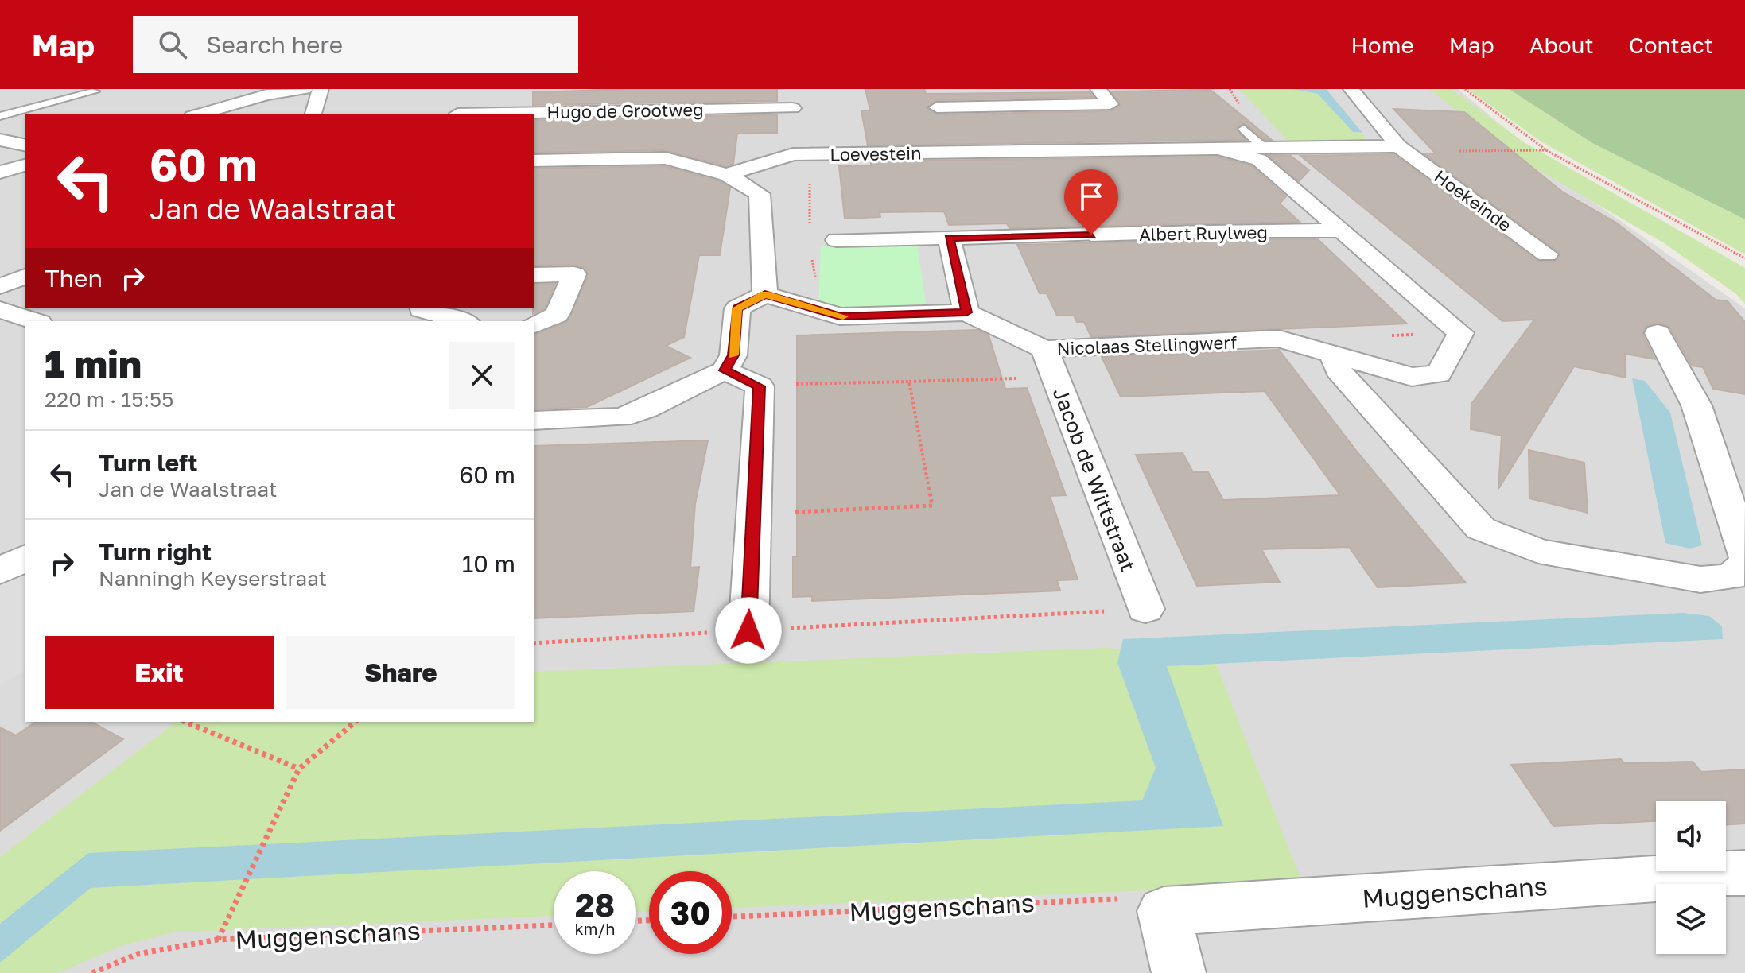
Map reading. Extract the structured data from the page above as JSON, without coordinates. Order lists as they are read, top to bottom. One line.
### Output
{"streets":{"street":["Hugo de Grootweg","Loevestein","Hoekeinde","Albert Ruylweg","Nicolaas Stellingwerf","Jacob de Wittstraat","Muggenschans"]},"crossings":[["Loevestein","Nicolaas Stellingwerf"],["Albert Ruylweg","Nicolaas Stellingwerf"],["Nicolaas Stellingwerf","Jacob de Wittstraat"]],"page":{"header":"Map","search":"Search here","nav":["Home","Map","About","Contact"],"turn":["60 m","Jan de Waalstraat"],"then":"Then","heading":["1 min","220 m · 15:55"],"list":[{"name":"Turn left","note":"Jan de Waalstraat","value":"60 m"},{"name":"Turn right","note":"Nanningh Keyserstraat","value":"10 m"}],"buttons":["Exit","Share"],"speed":"28 km/h","limit":"30"}}
